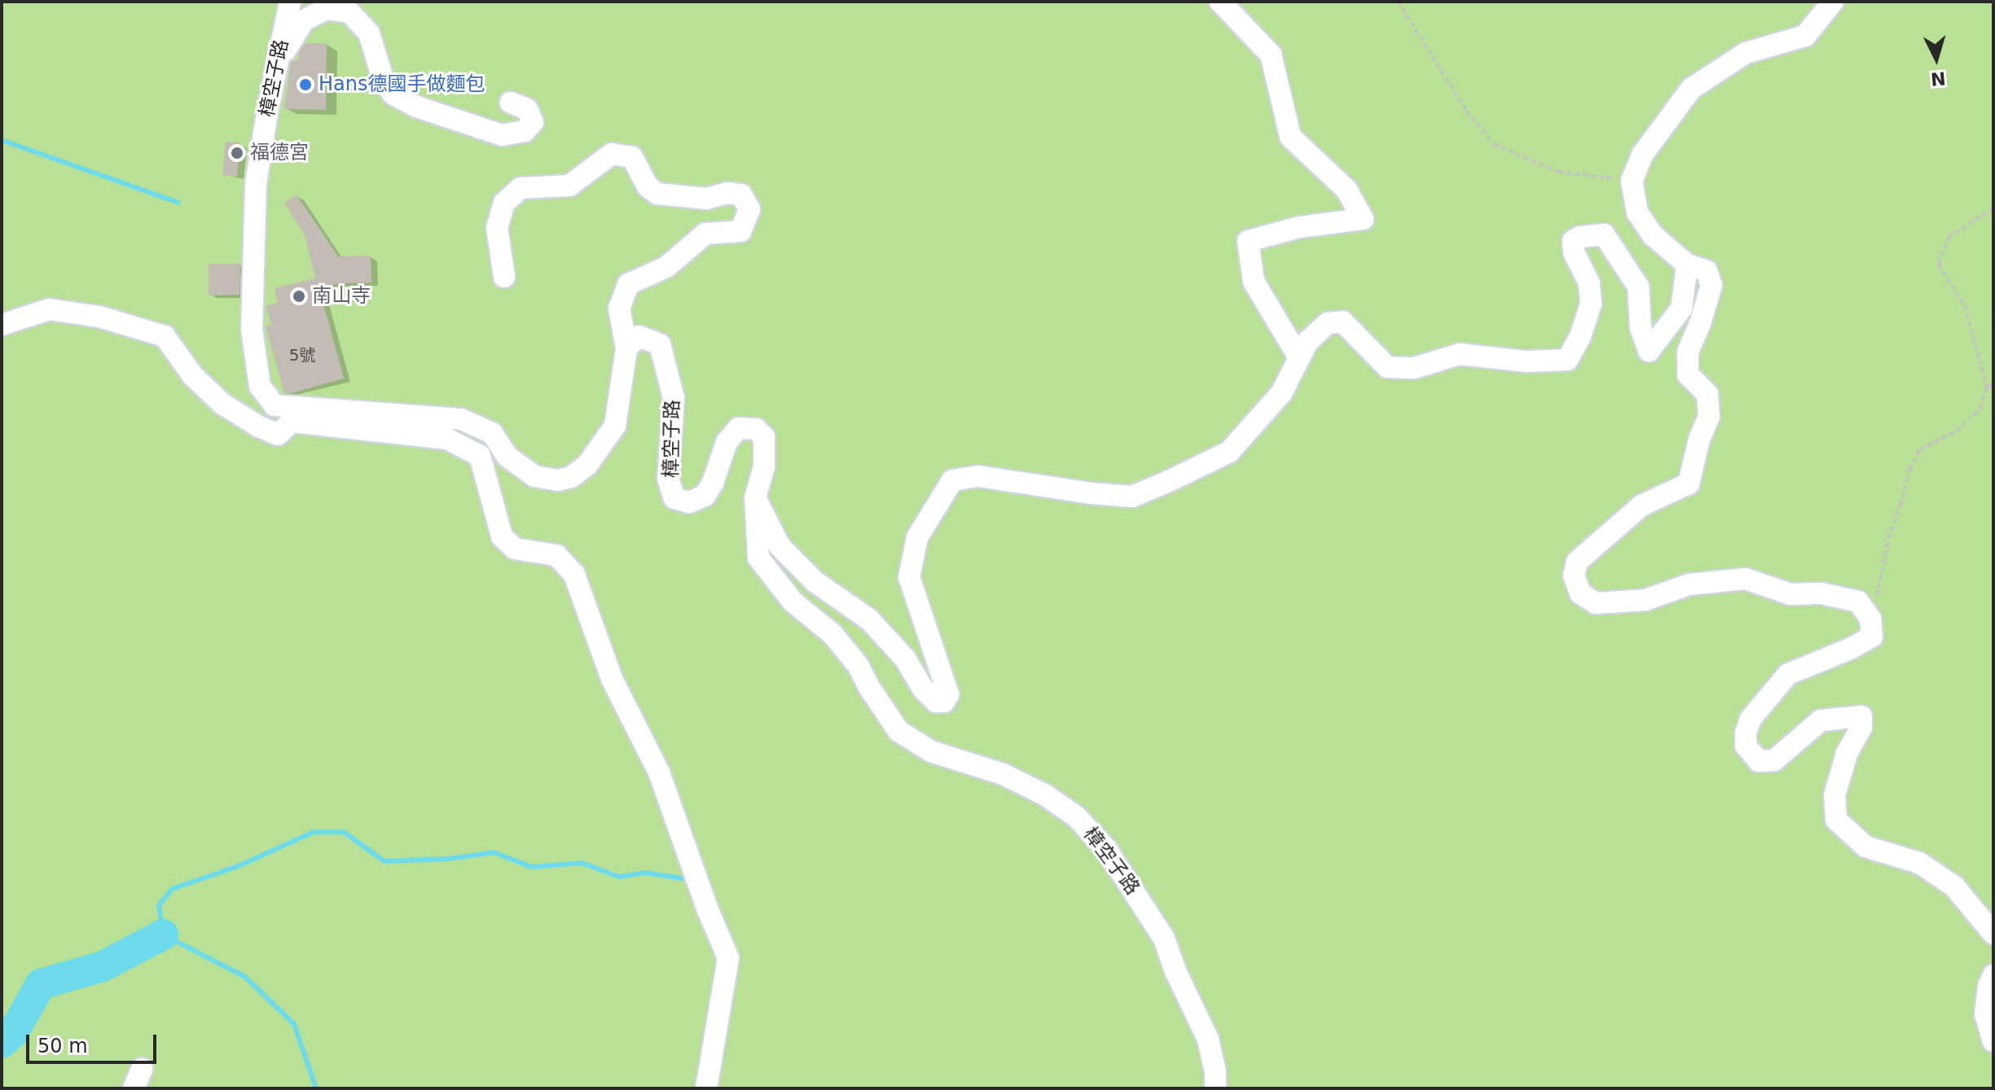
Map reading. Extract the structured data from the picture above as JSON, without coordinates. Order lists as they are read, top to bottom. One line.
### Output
{"streets":{"street":["樟空子路"]},"places":["Hans德國手做麵包","福德宮","南山寺"],"house_numbers":["5號"],"scale_bar":"50 m","north":"bottom"}
